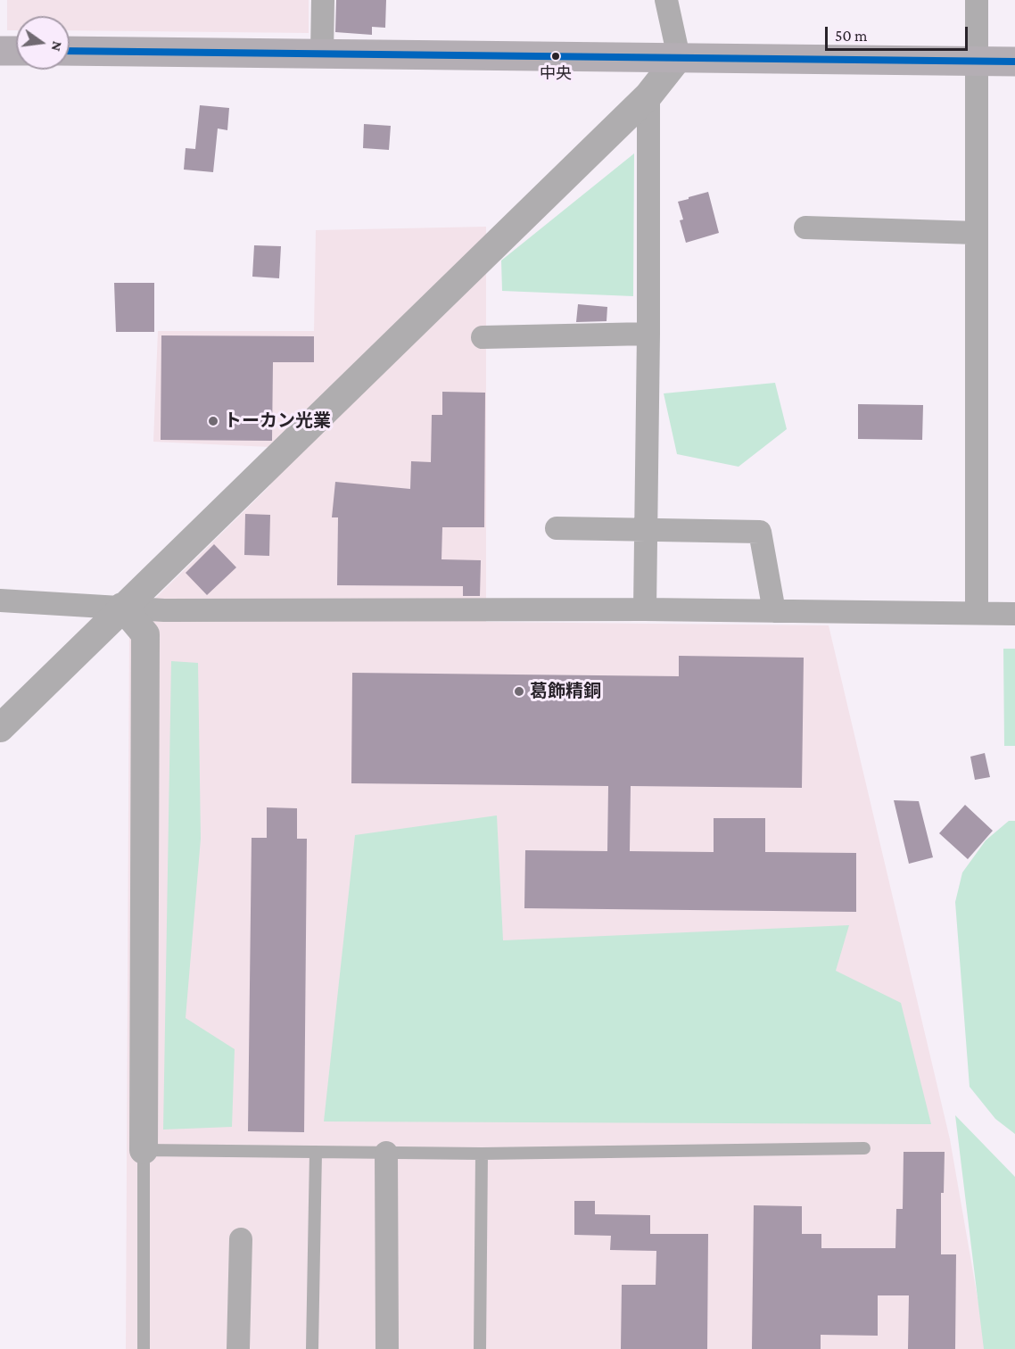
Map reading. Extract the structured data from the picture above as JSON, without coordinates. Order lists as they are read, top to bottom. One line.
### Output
{"places":["中央","トーカン光業","葛飾精銅"],"scale_bar":"50 m","north":"right"}
